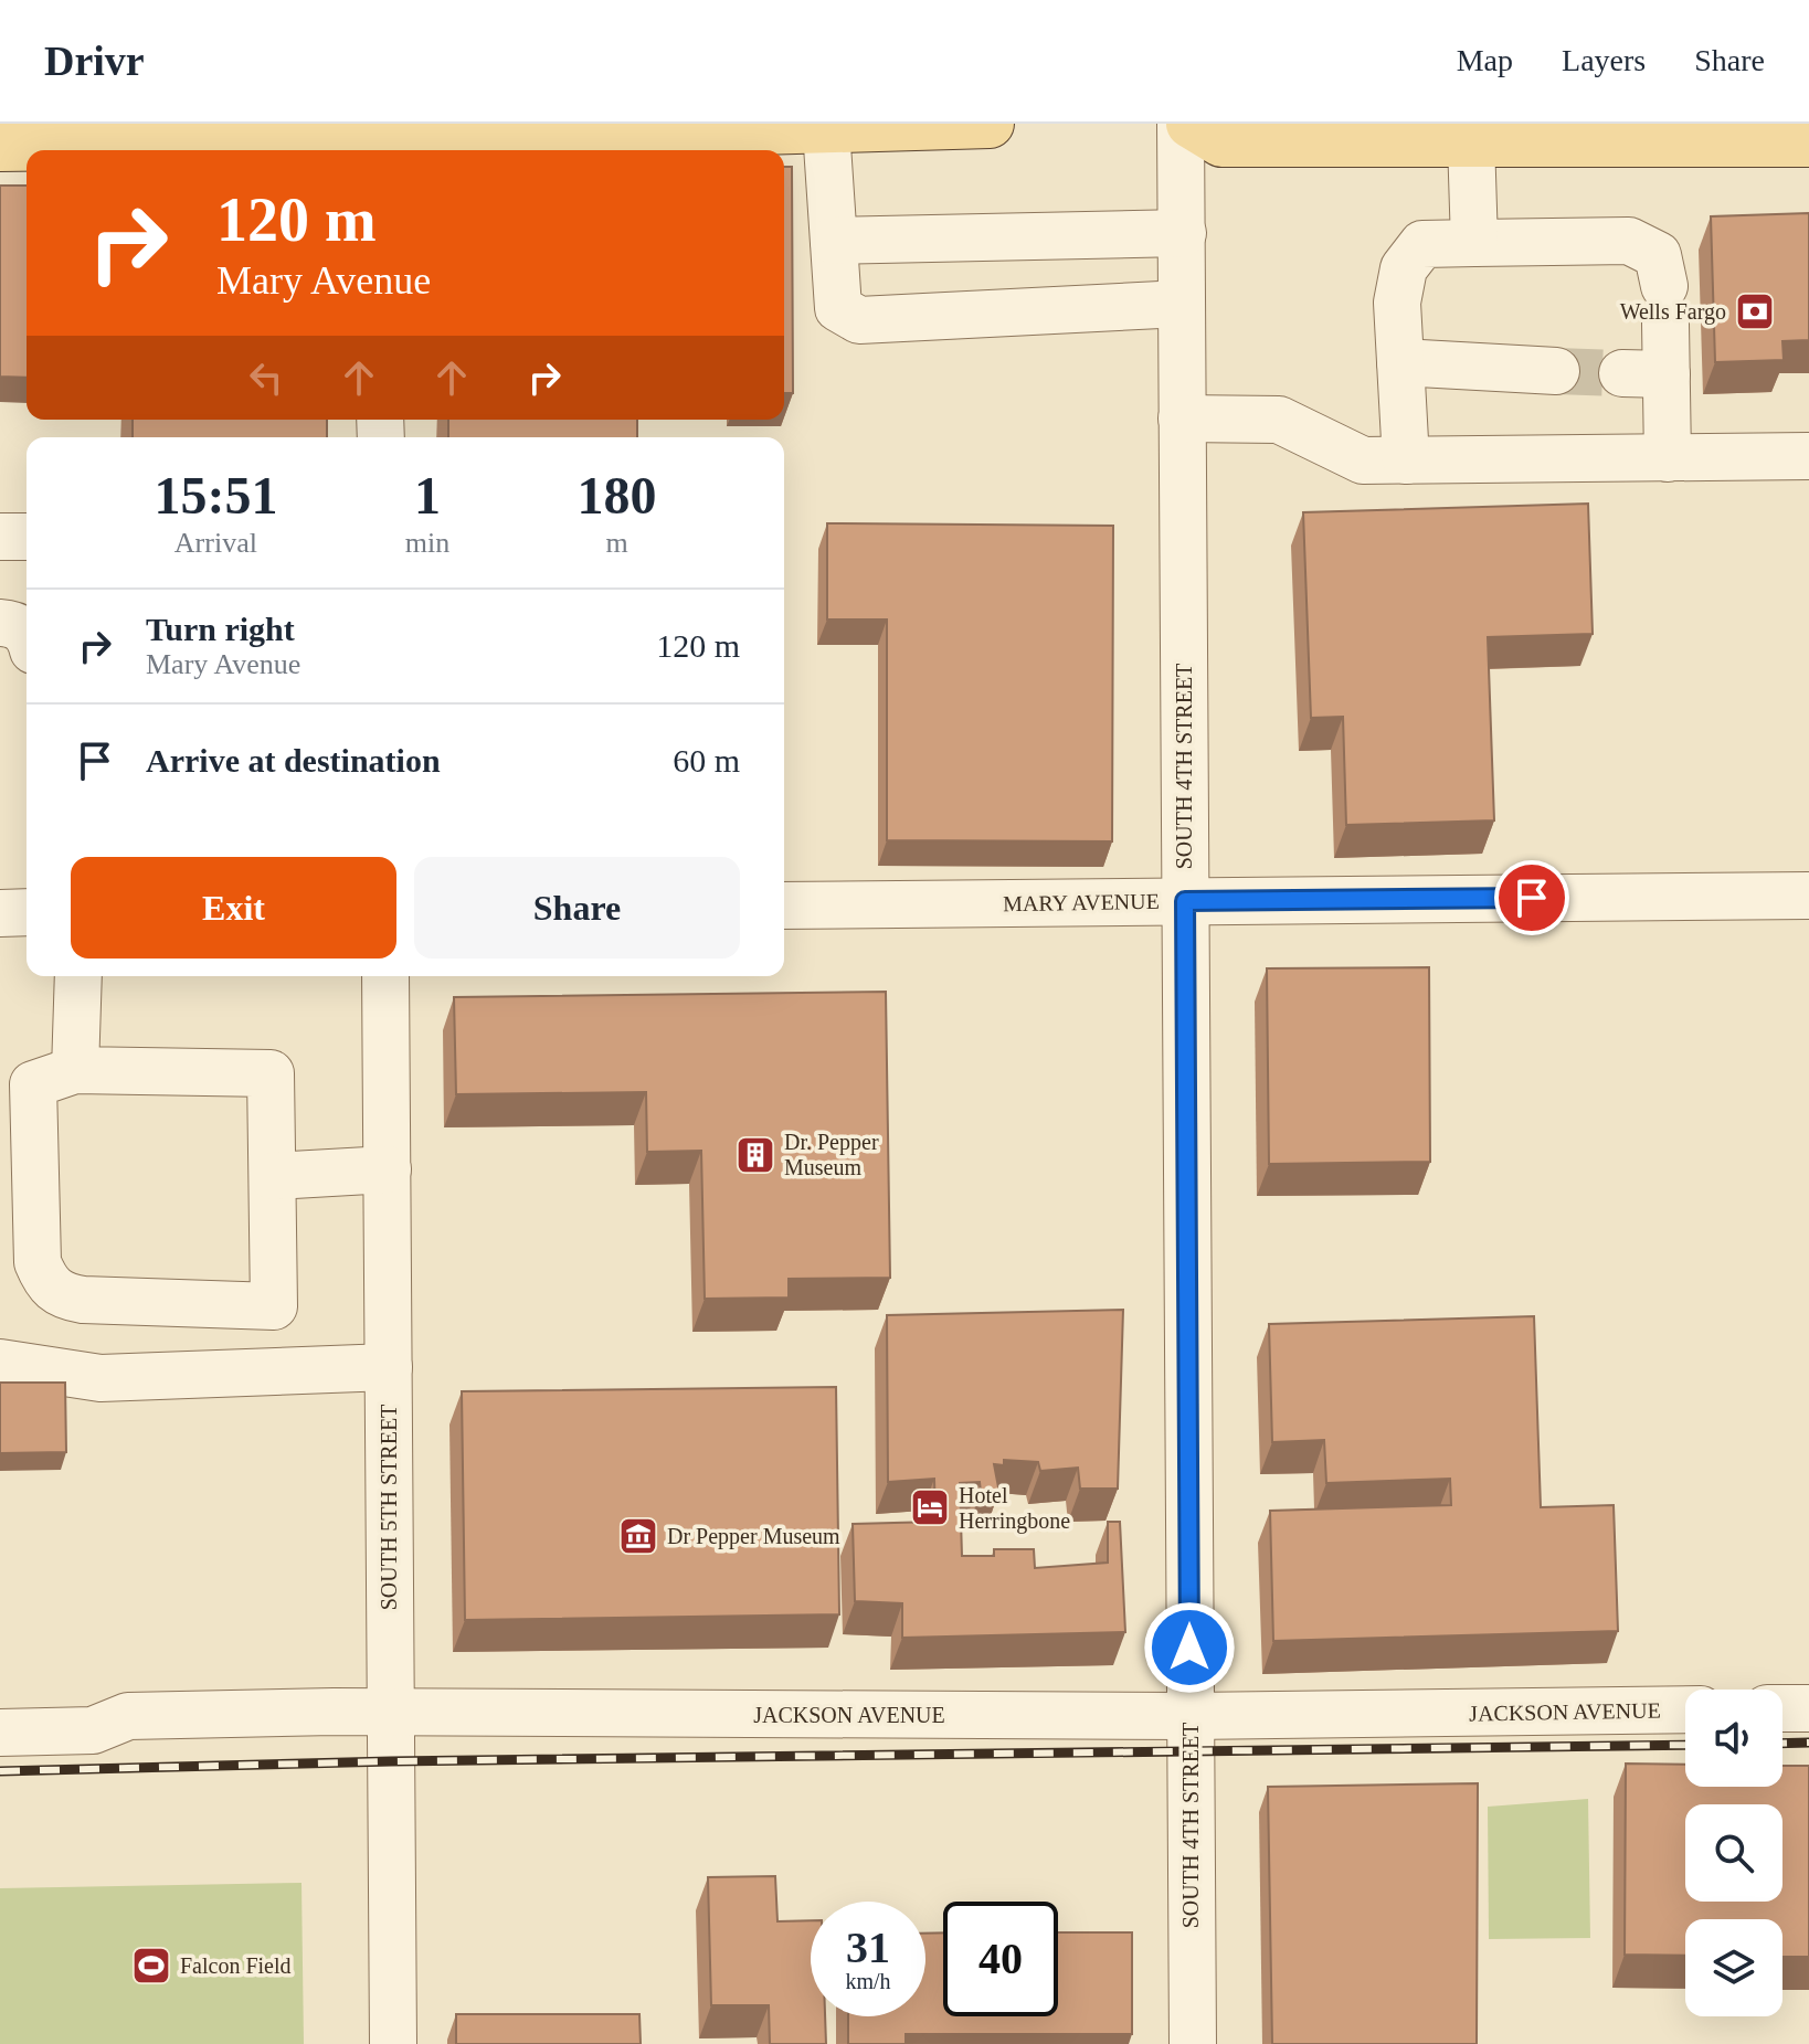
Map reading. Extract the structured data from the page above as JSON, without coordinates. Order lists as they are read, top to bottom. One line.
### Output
{"streets":{"street":["SOUTH 4TH STREET","MARY AVENUE","SOUTH 5TH STREET","JACKSON AVENUE"]},"crossings":[["SOUTH 4TH STREET","MARY AVENUE"],["SOUTH 4TH STREET","JACKSON AVENUE"],["SOUTH 5TH STREET","JACKSON AVENUE"]],"places":{"bank":["Wells Fargo"],"building":["Dr. Pepper Museum"],"hotel":["Hotel Herringbone"],"museum":["Dr Pepper Museum"],"sports":["Falcon Field"]},"page":{"header":"Drivr","nav":["Map","Layers","Share"],"turn":["120 m","Mary Avenue"],"eta":["15:51","Arrival","1","min","180","m"],"list":[{"name":"Turn right","note":"Mary Avenue","value":"120 m"},{"name":"Arrive at destination","value":"60 m"}],"buttons":["Exit","Share"],"speed":"31 km/h","limit":"40"}}
